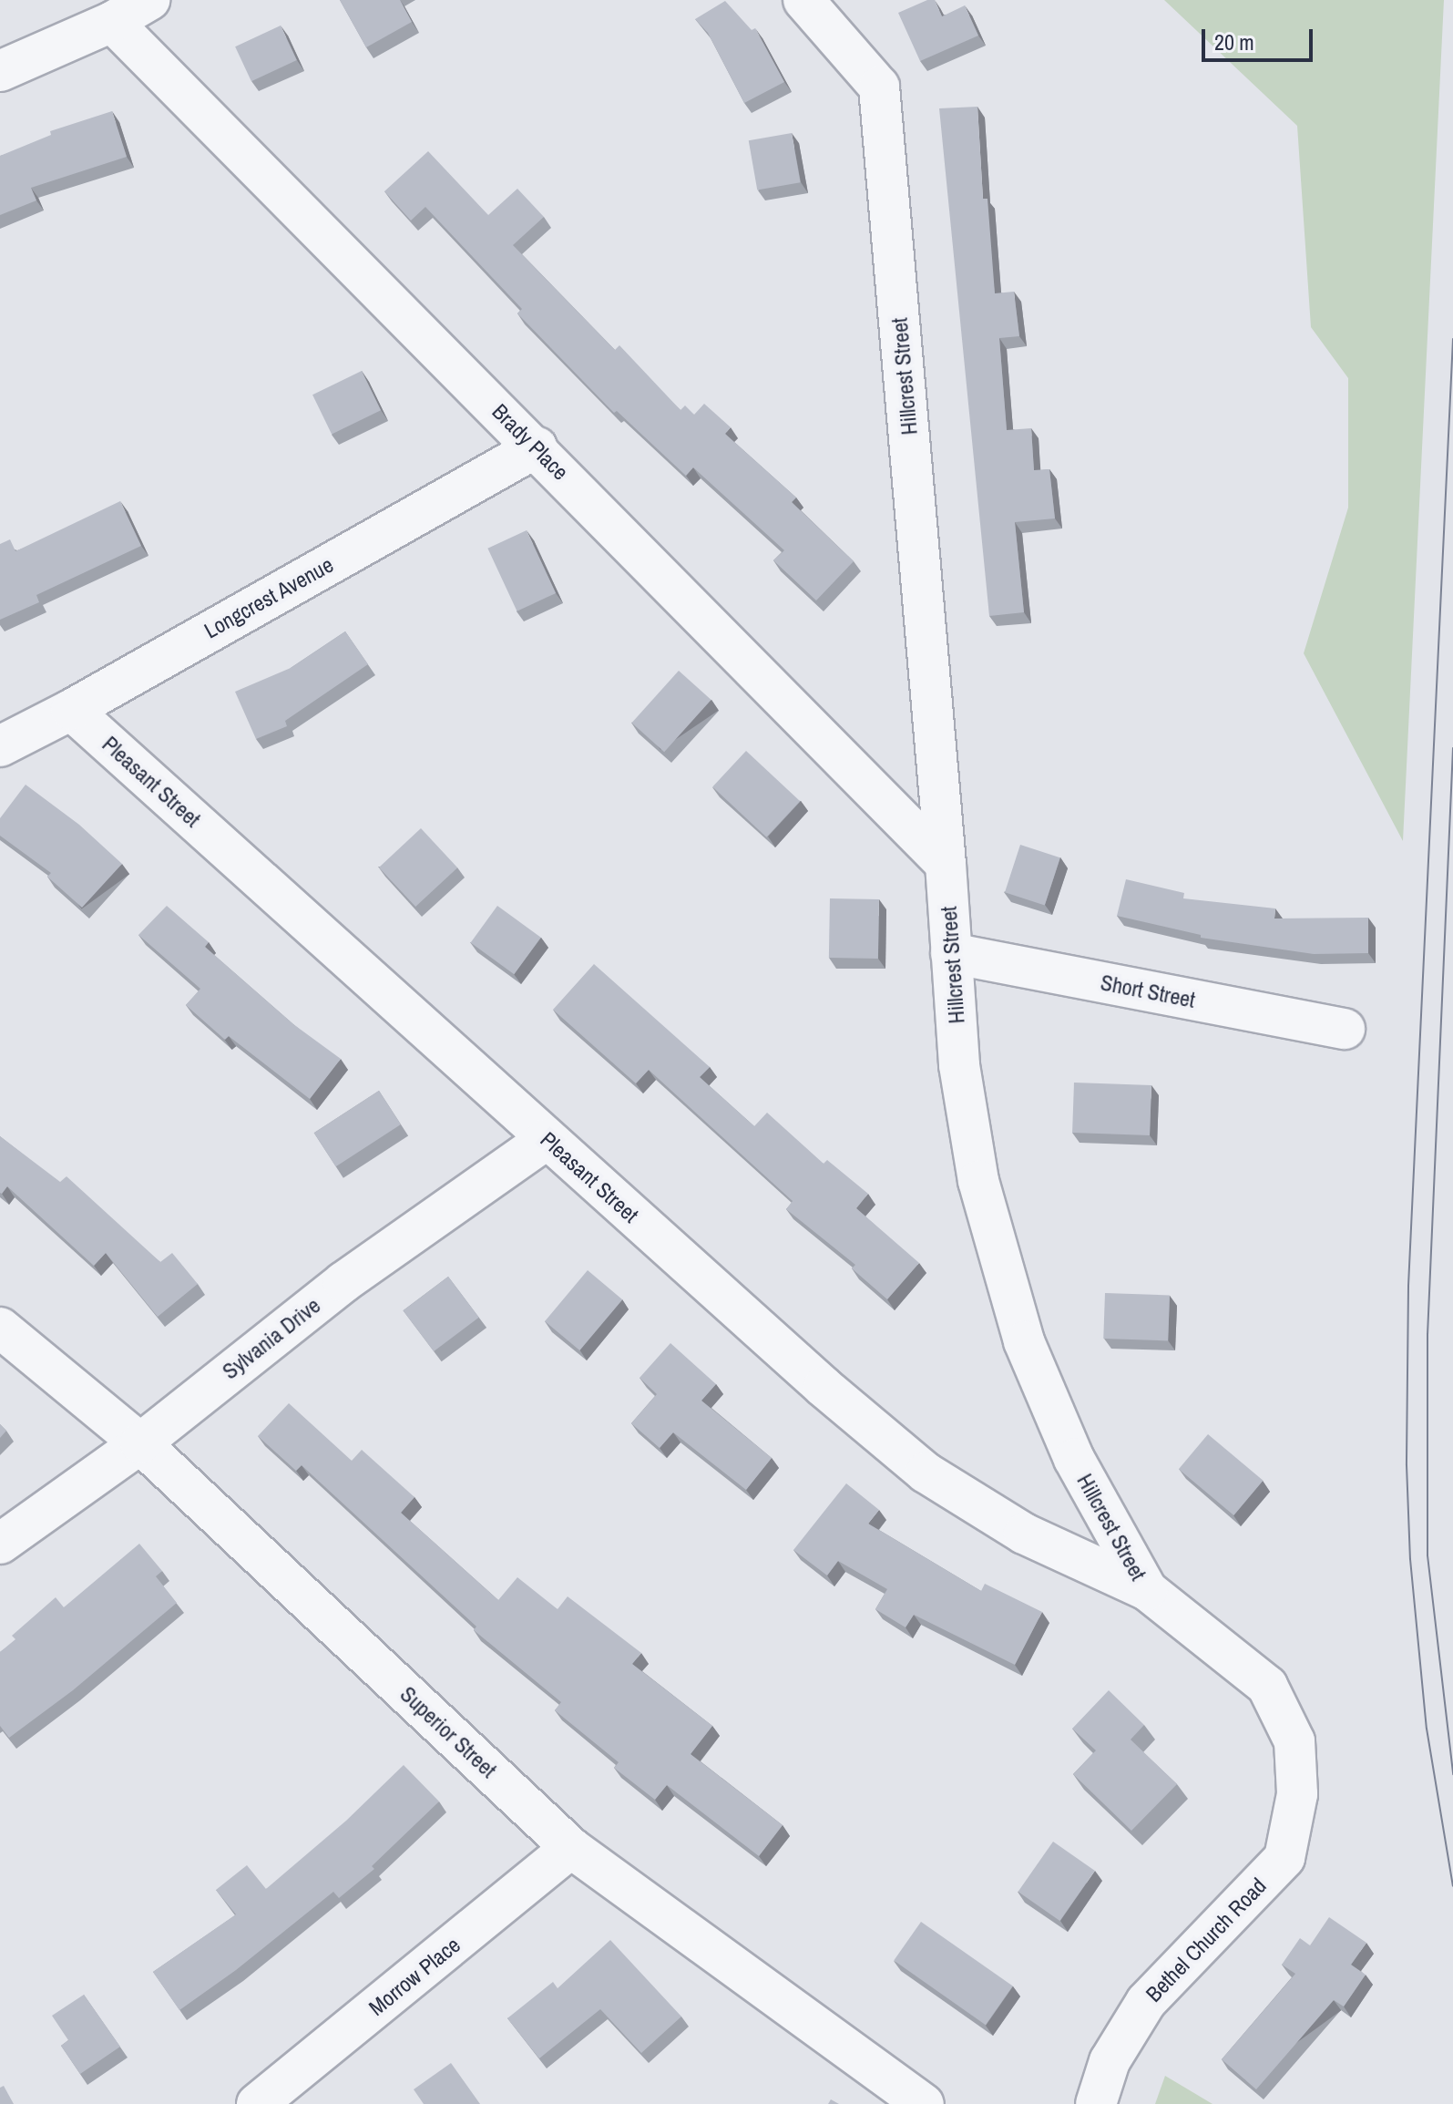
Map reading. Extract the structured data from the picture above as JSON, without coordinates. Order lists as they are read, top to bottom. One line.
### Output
{"streets":{"street":["Hillcrest Street","Brady Place","Longcrest Avenue","Pleasant Street","Short Street","Sylvania Drive","Superior Street","Bethel Church Road","Morrow Place"]},"crossings":[["Hillcrest Street","Brady Place"],["Hillcrest Street","Pleasant Street"],["Hillcrest Street","Short Street"],["Hillcrest Street","Bethel Church Road"],["Brady Place","Longcrest Avenue"],["Longcrest Avenue","Pleasant Street"],["Pleasant Street","Sylvania Drive"],["Sylvania Drive","Superior Street"],["Superior Street","Morrow Place"]],"scale_bar":"20 m"}
